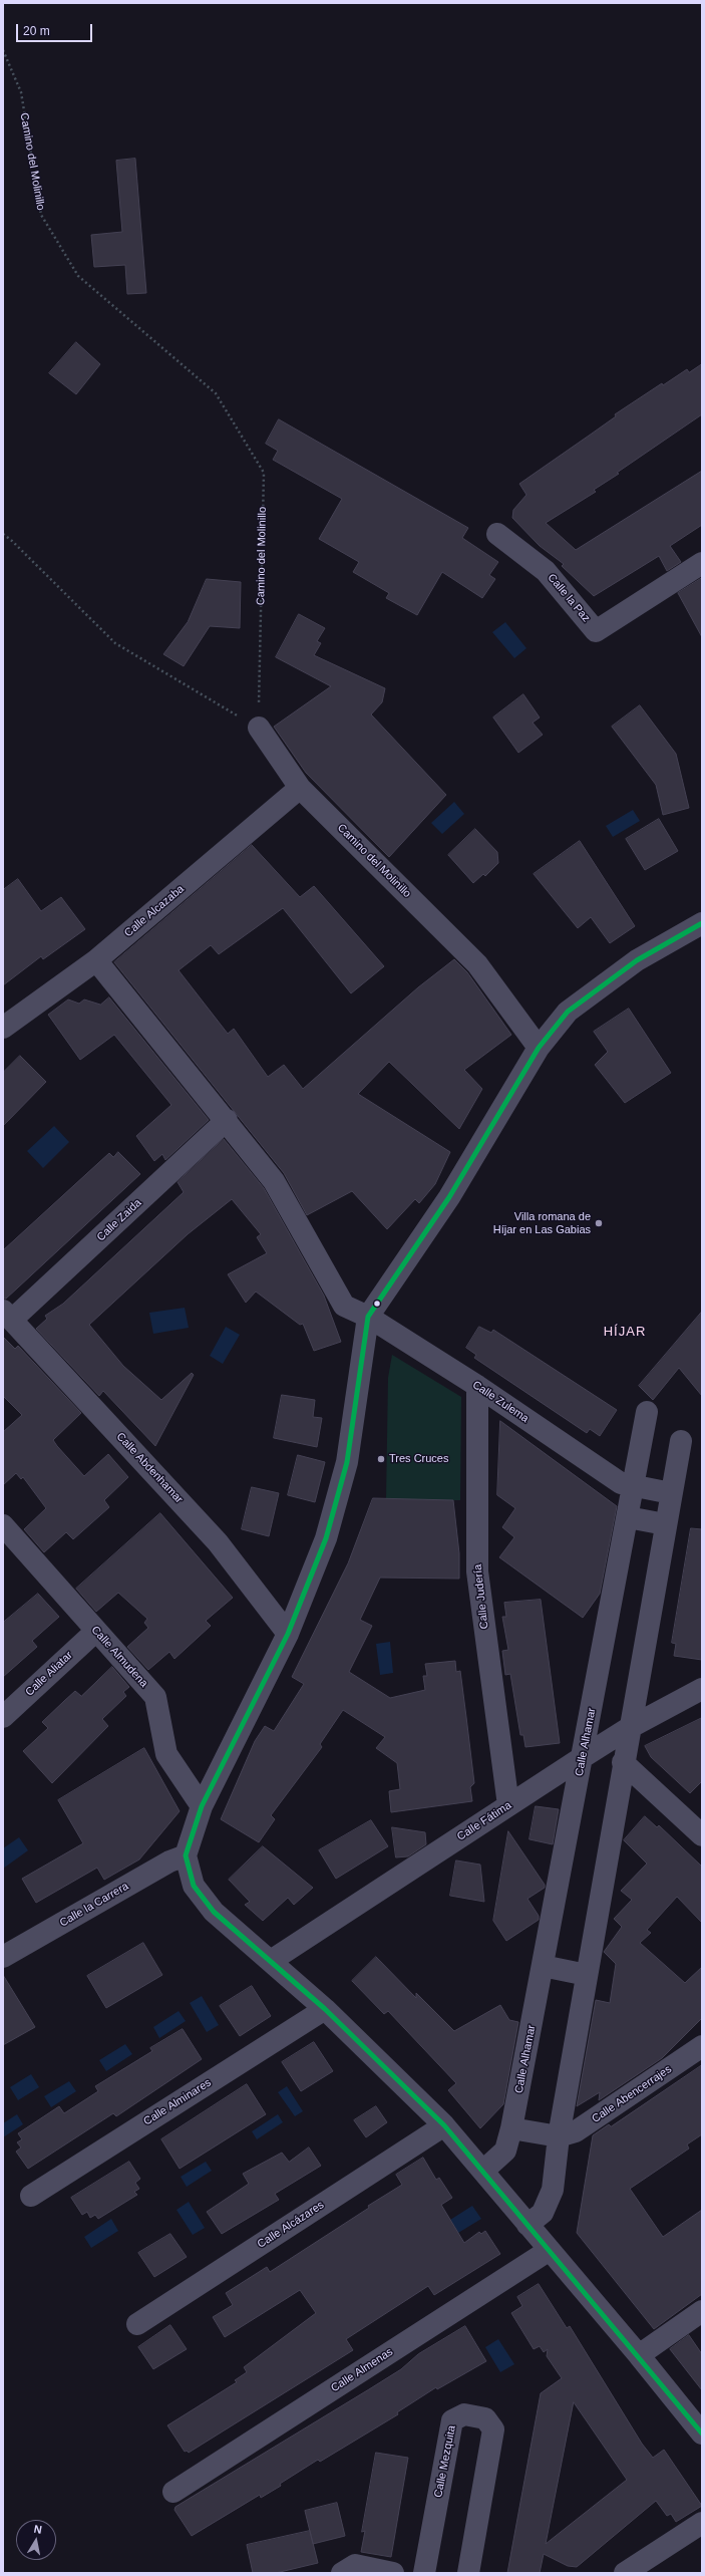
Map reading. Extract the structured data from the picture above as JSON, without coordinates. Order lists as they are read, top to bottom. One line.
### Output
{"streets":{"street":["Camino del Molinillo","Calle la Paz","Calle Alcazaba","Calle Zaida","Calle Zulema","Calle Abdenhamar","Calle Judería","Calle Almudena","Calle Aliatar","Calle Alhamar","Calle Fátima","Calle la Carrera","Calle Abencerrajes","Calle Alminares","Calle Alcázares","Calle Almenas","Calle Mezquita"]},"crossings":[["Camino del Molinillo","Calle Alcazaba"],["Calle Alcazaba","Calle Zulema"],["Calle Zaida","Calle Zulema"],["Calle Zaida","Calle Abdenhamar"],["Calle Zulema","Calle Judería"],["Calle Zulema","Calle Alhamar"],["Calle Judería","Calle Fátima"],["Calle Almudena","Calle Aliatar"],["Calle Alhamar","Calle Fátima"]],"districts":["HÍJAR"],"places":["Villa romana de Híjar en Las Gabias","Tres Cruces"],"scale_bar":"20 m","north":"top"}
